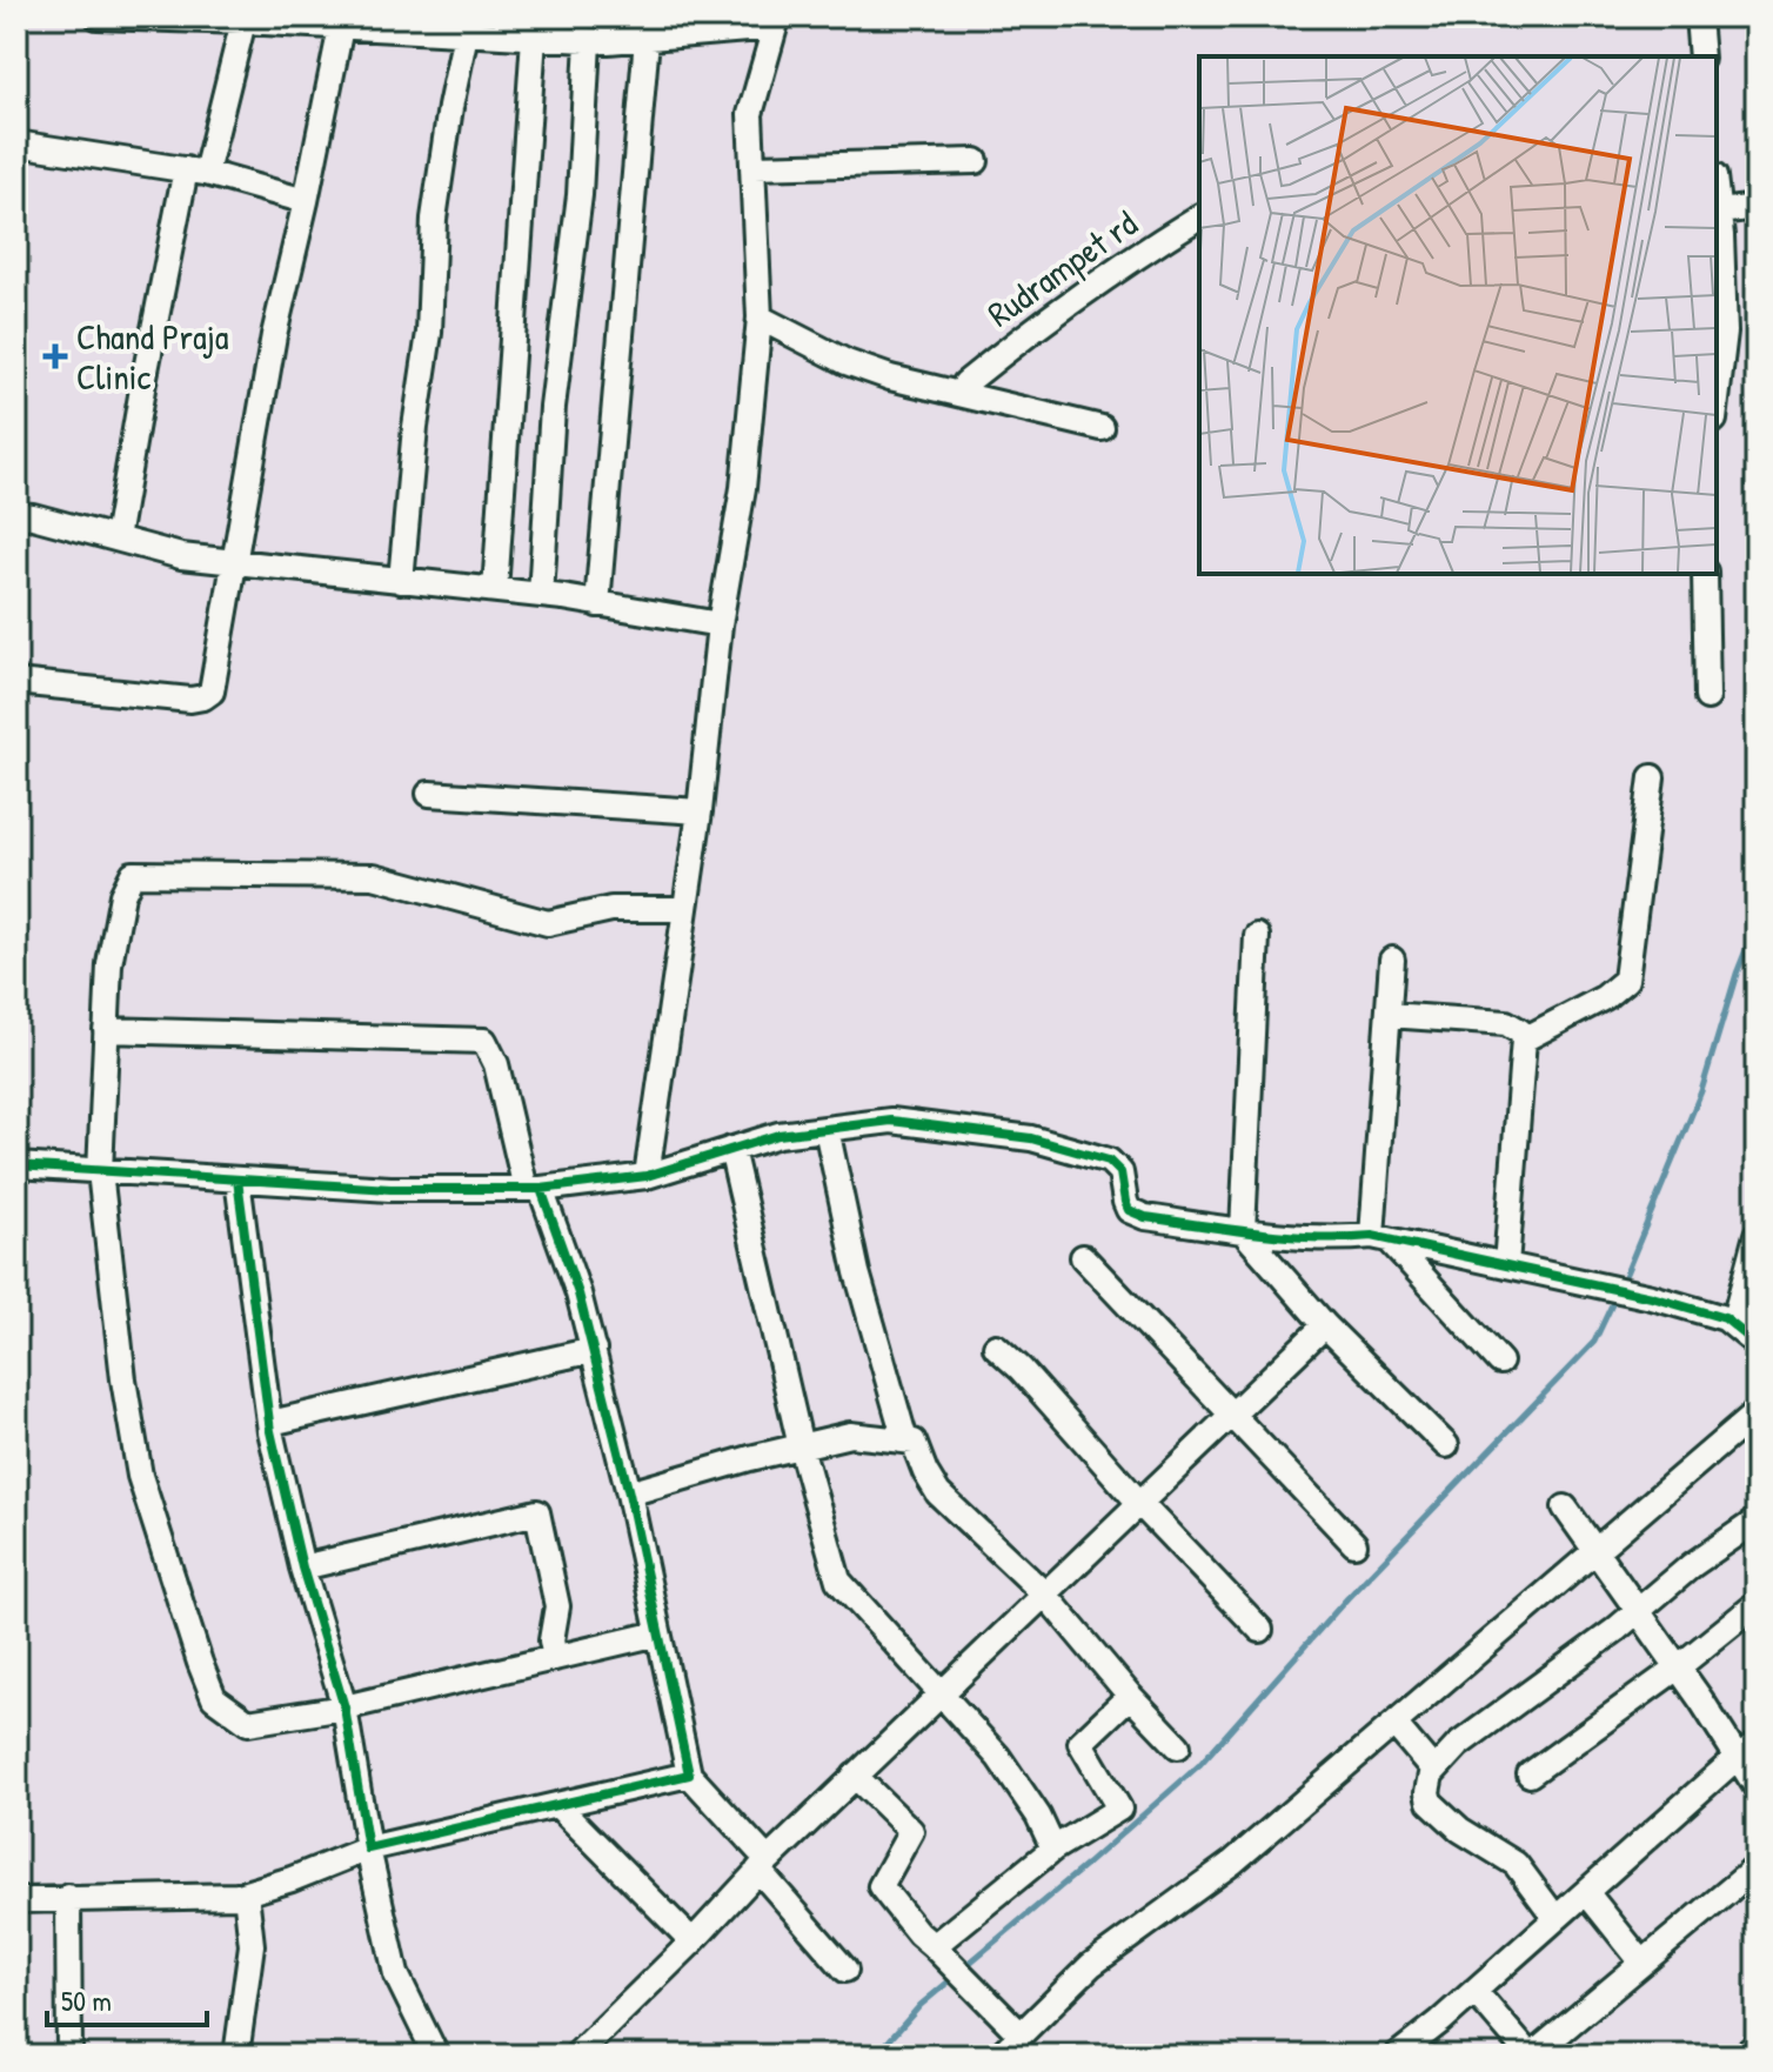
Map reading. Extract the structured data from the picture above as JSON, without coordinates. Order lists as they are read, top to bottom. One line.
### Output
{"streets":{"street":["Rudrampet rd"]},"places":{"health":["Chand Praja Clinic"]},"scale_bar":"50 m"}
